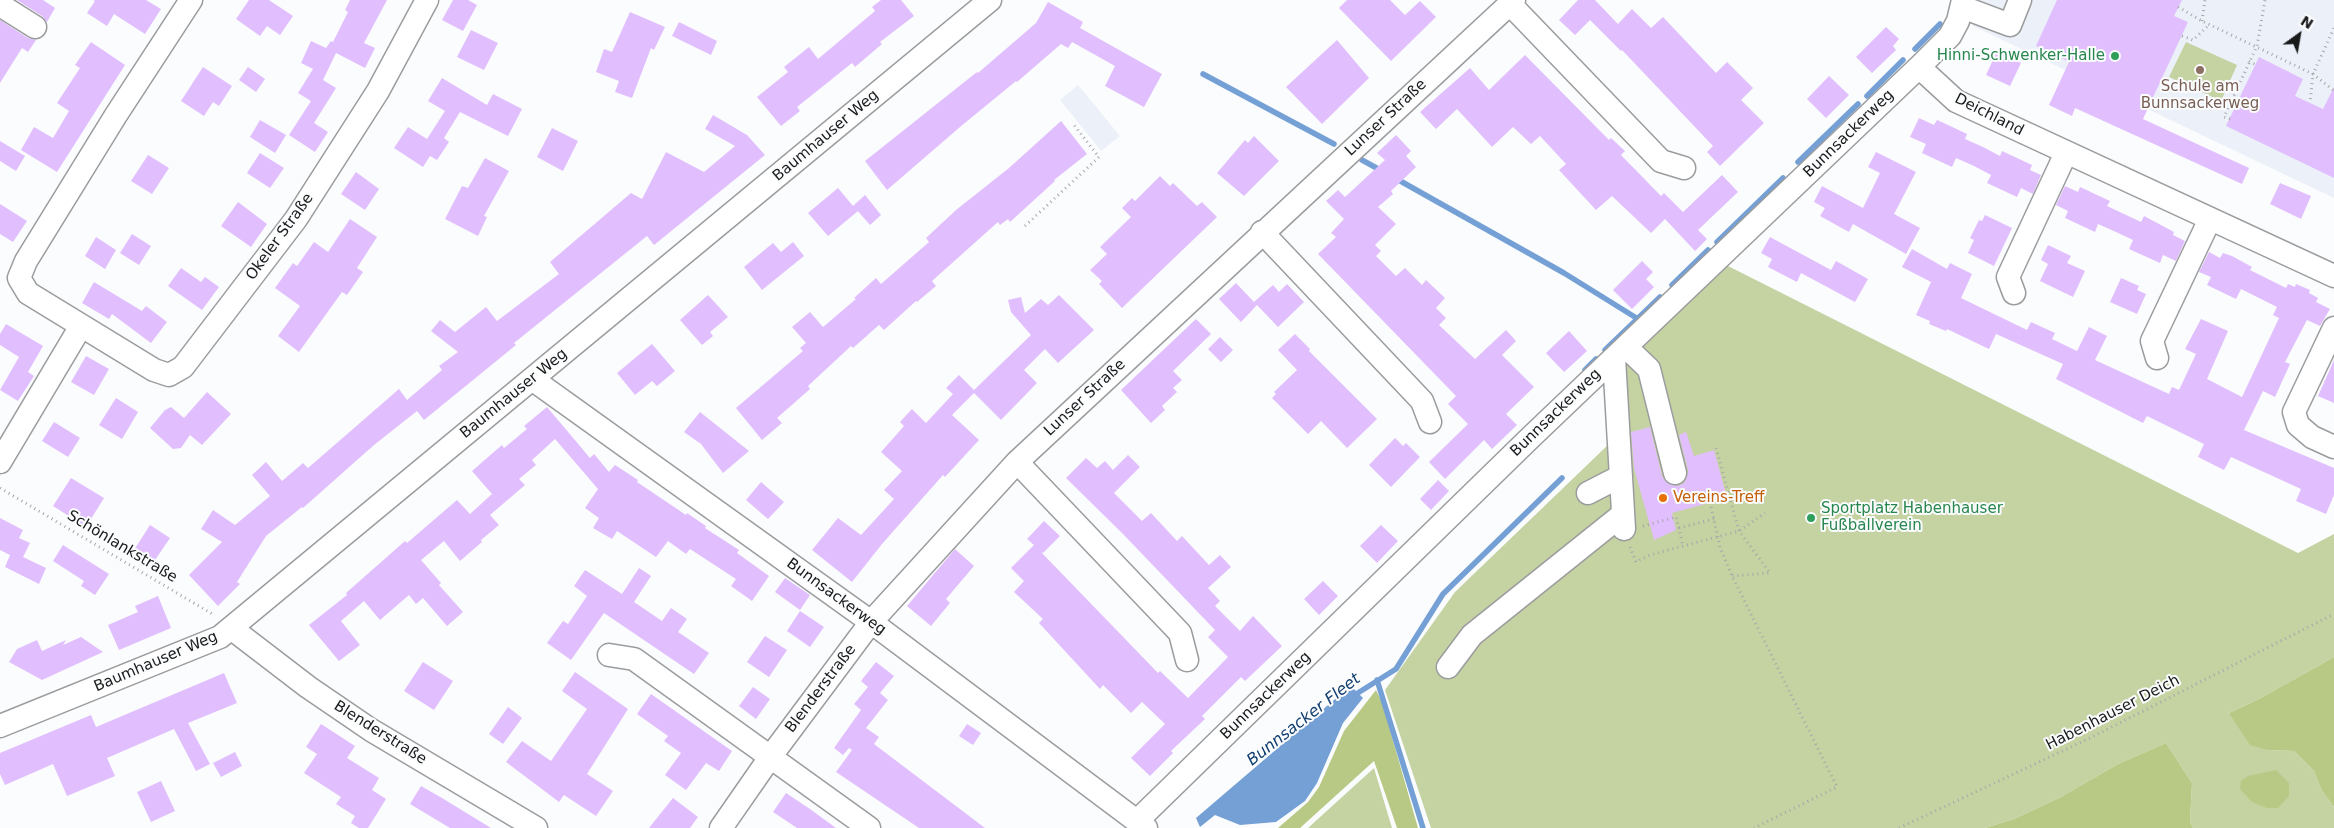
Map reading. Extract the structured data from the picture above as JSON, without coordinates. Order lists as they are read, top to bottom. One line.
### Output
{"streets":{"street":["Deichland","Lunser Straße","Bunnsackerweg","Baumhauser Weg","Okeler Straße","Blenderstraße"],"path":["Schönlankstraße","Habenhauser Deich"]},"crossings":[["Deichland","Bunnsackerweg"],["Lunser Straße","Bunnsackerweg"],["Lunser Straße","Blenderstraße"],["Bunnsackerweg","Baumhauser Weg"],["Bunnsackerweg","Blenderstraße"],["Baumhauser Weg","Schönlankstraße"],["Baumhauser Weg","Blenderstraße"],["Schönlankstraße","Blenderstraße"]],"water":["Bunnsacker Fleet"],"places":["Hinni-Schwenker-Halle","Schule am Bunnsackerweg","Vereins-Treff","Sportplatz Habenhauser Fußballverein"],"north":"top right"}
